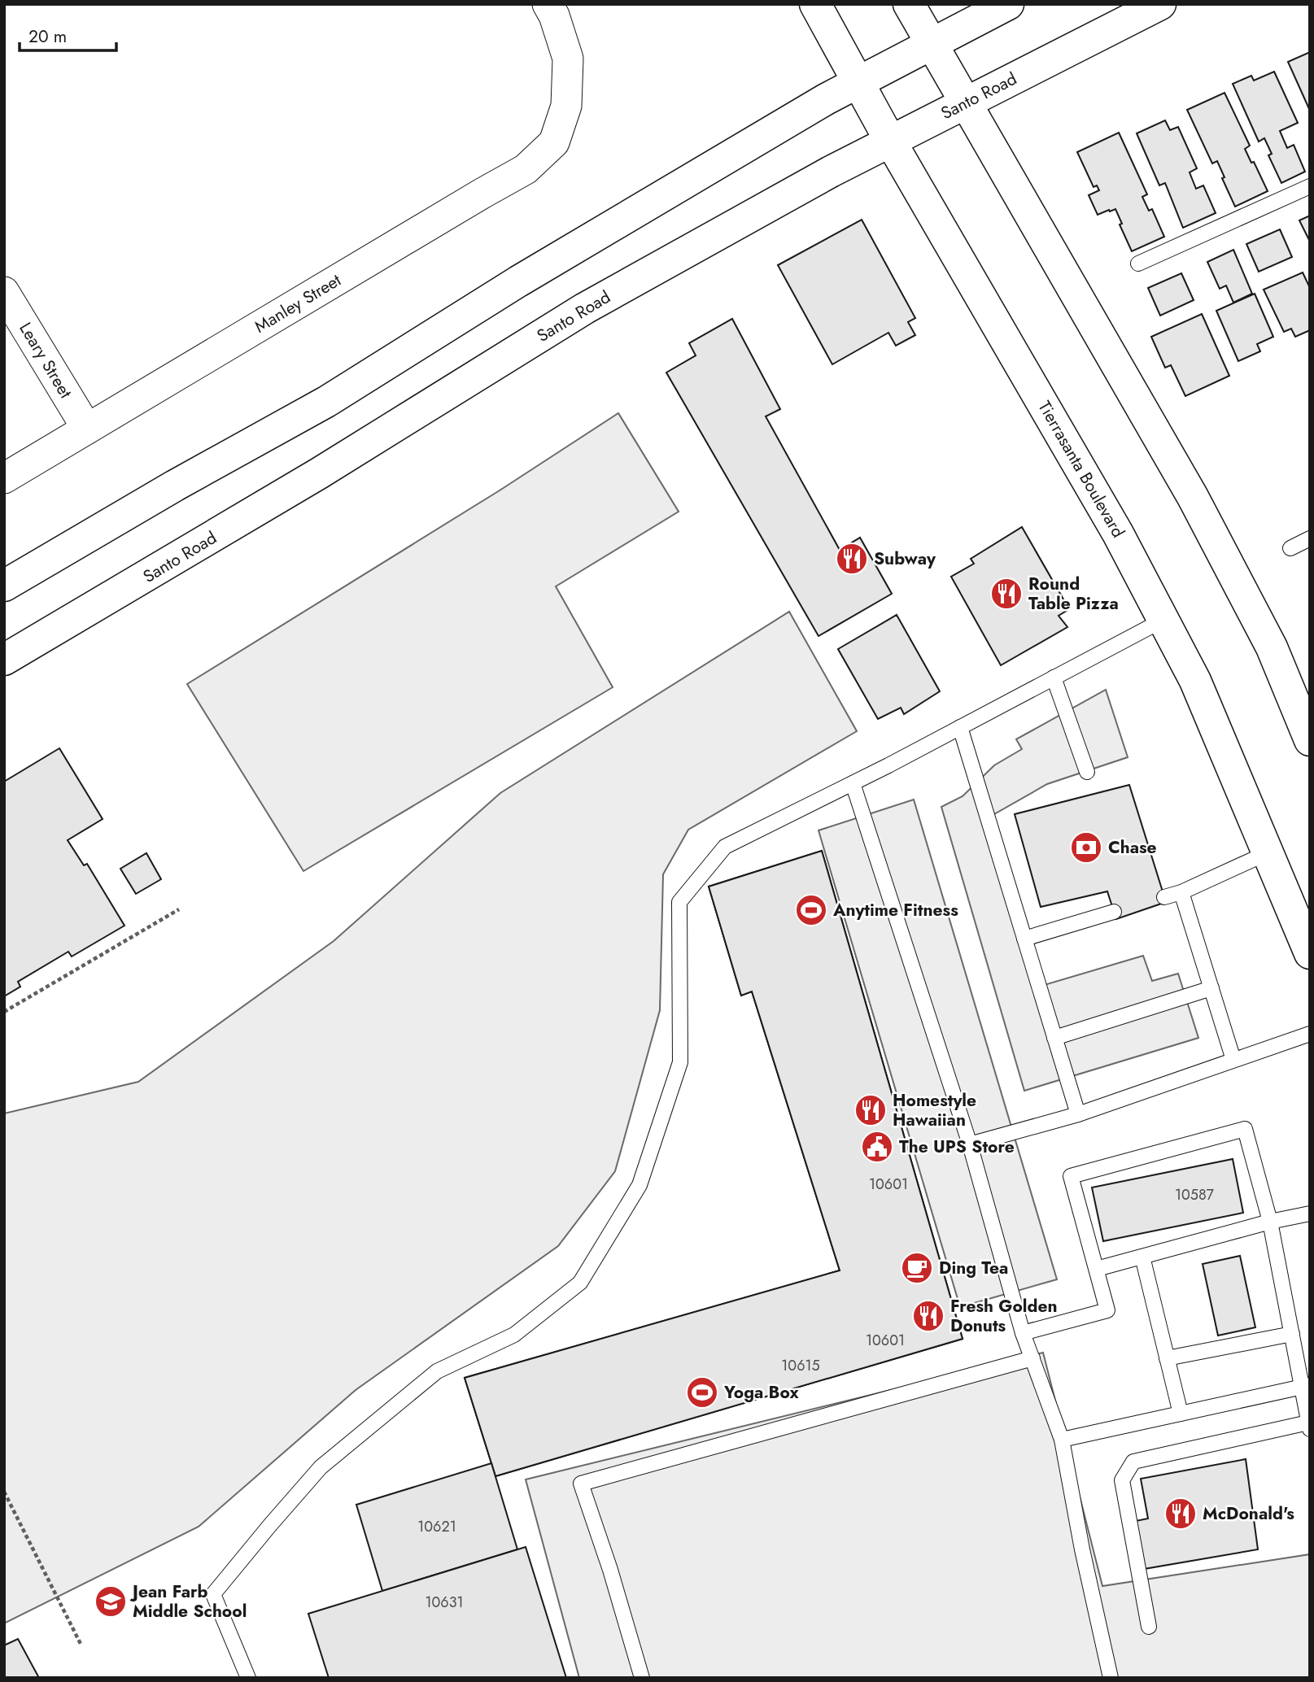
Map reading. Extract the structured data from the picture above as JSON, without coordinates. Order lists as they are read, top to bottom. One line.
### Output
{"streets":{"main road":["Santo Road","Tierrasanta Boulevard"],"street":["Manley Street","Leary Street"]},"crossings":[["Santo Road","Tierrasanta Boulevard"],["Manley Street","Leary Street"]],"places":{"restaurant":["Subway","Round Table Pizza","Homestyle Hawaiian","Fresh Golden Donuts","McDonald's"],"bank":["Chase"],"sports":["Anytime Fitness","Yoga Box"],"public building":["The UPS Store"],"cafe":["Ding Tea"],"school or university":["Jean Farb Middle School"]},"house_numbers":["10601","10587","10601","10615","10621","10631"],"scale_bar":"20 m"}
